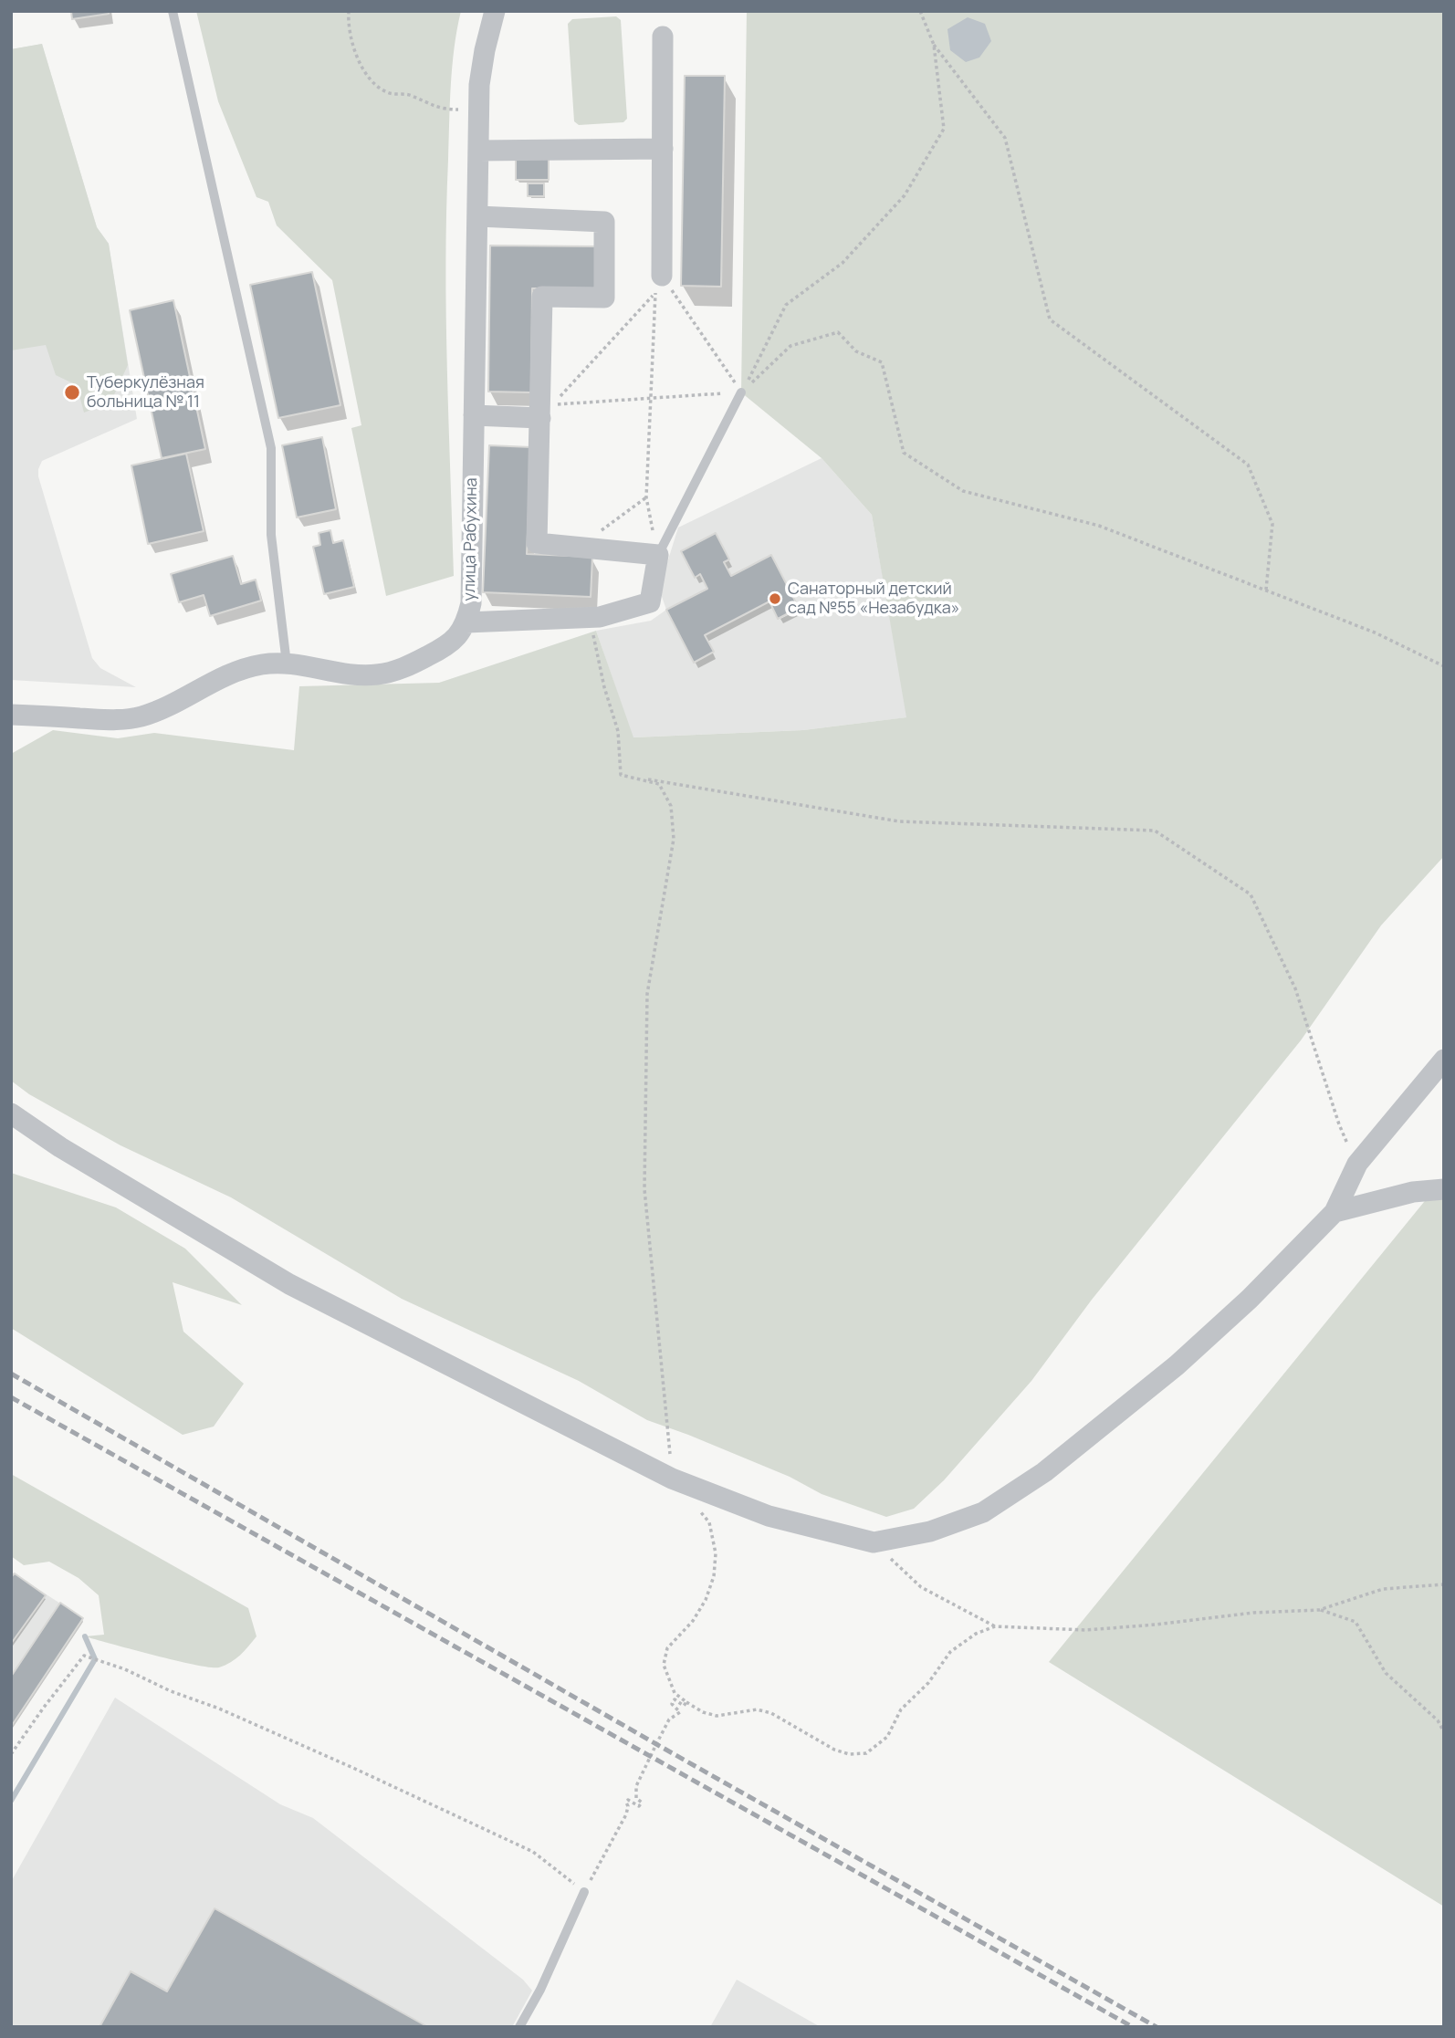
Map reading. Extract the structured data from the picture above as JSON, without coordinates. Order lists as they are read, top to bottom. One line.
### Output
{"streets":{"street":["улица Рабухина"]},"places":["Туберкулёзная больница № 11","Санаторный детский сад №55 «Незабудка»"]}
